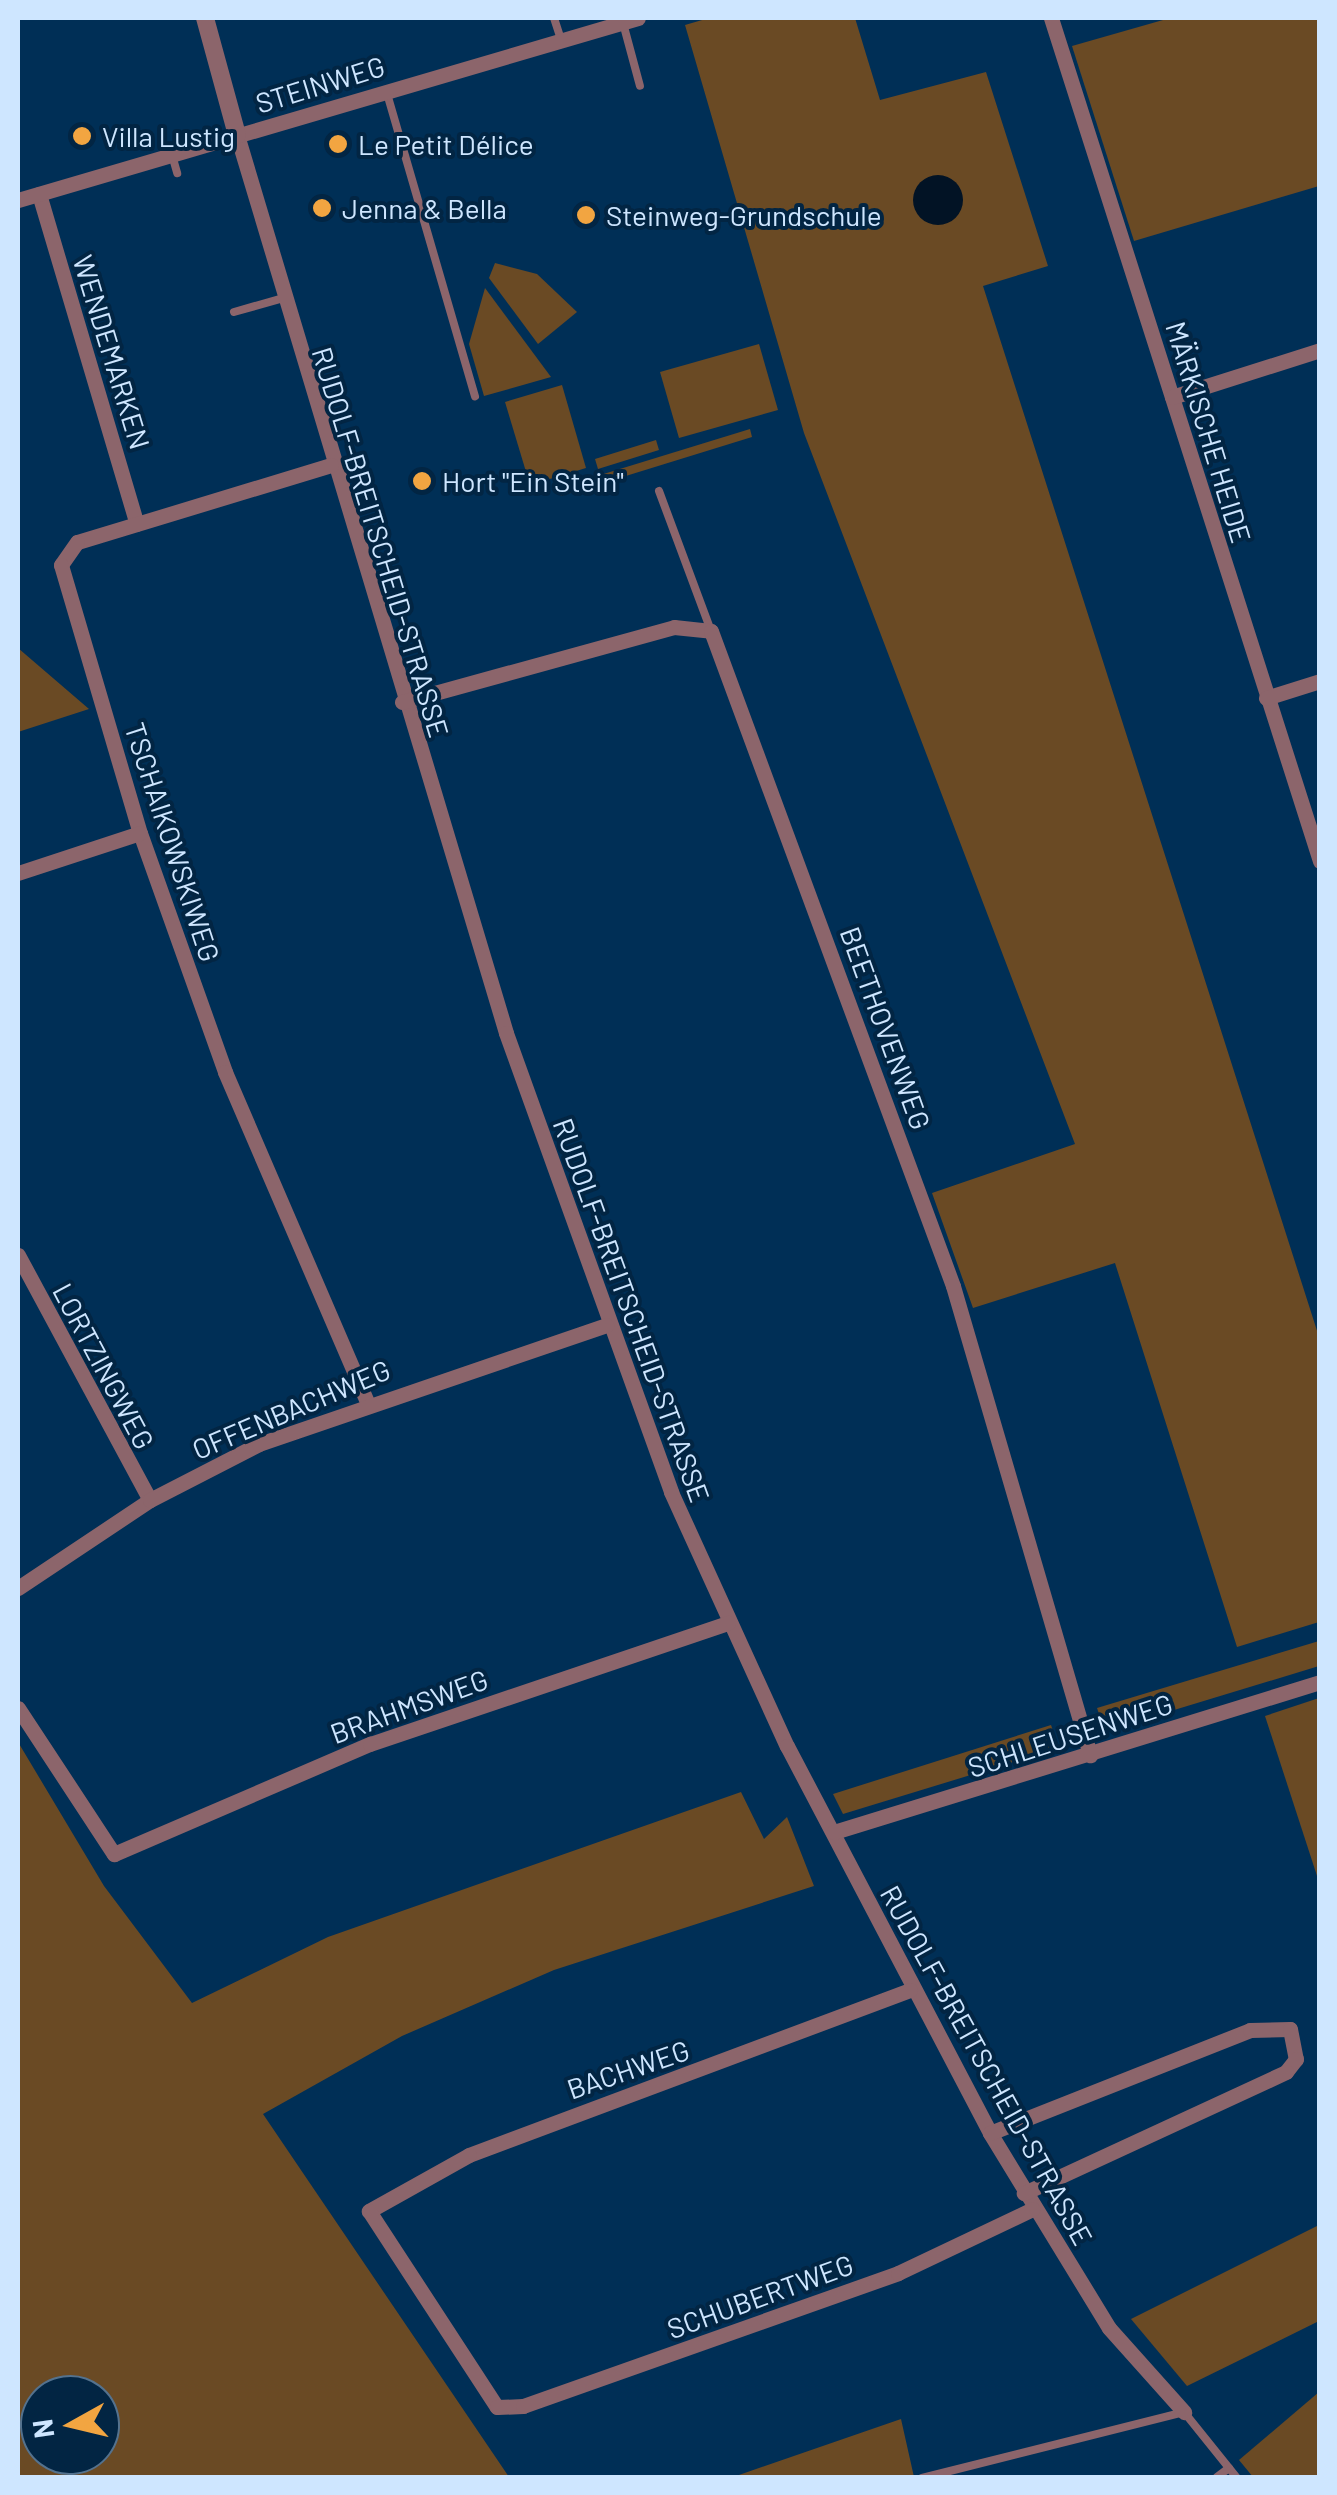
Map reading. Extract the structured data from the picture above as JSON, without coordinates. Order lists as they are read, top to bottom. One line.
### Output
{"streets":{"street":["STEINWEG","WENDEMARKEN","MÄRKISCHE HEIDE","RUDOLF-BREITSCHEID-STRASSE","TSCHAIKOWSKIWEG","BEETHOVENWEG","LORTZINGWEG","OFFENBACHWEG","BRAHMSWEG","SCHLEUSENWEG","BACHWEG","SCHUBERTWEG"]},"crossings":[["STEINWEG","WENDEMARKEN"],["STEINWEG","RUDOLF-BREITSCHEID-STRASSE"],["WENDEMARKEN","TSCHAIKOWSKIWEG"],["RUDOLF-BREITSCHEID-STRASSE","TSCHAIKOWSKIWEG"],["RUDOLF-BREITSCHEID-STRASSE","OFFENBACHWEG"],["RUDOLF-BREITSCHEID-STRASSE","BRAHMSWEG"],["RUDOLF-BREITSCHEID-STRASSE","SCHLEUSENWEG"],["RUDOLF-BREITSCHEID-STRASSE","BACHWEG"],["RUDOLF-BREITSCHEID-STRASSE","SCHUBERTWEG"],["TSCHAIKOWSKIWEG","OFFENBACHWEG"],["BEETHOVENWEG","SCHLEUSENWEG"],["LORTZINGWEG","OFFENBACHWEG"],["BACHWEG","SCHUBERTWEG"]],"places":["Villa Lustig","Le Petit Délice","Jenna & Bella","Steinweg-Grundschule","Hort \"Ein Stein\""],"north":"left"}
